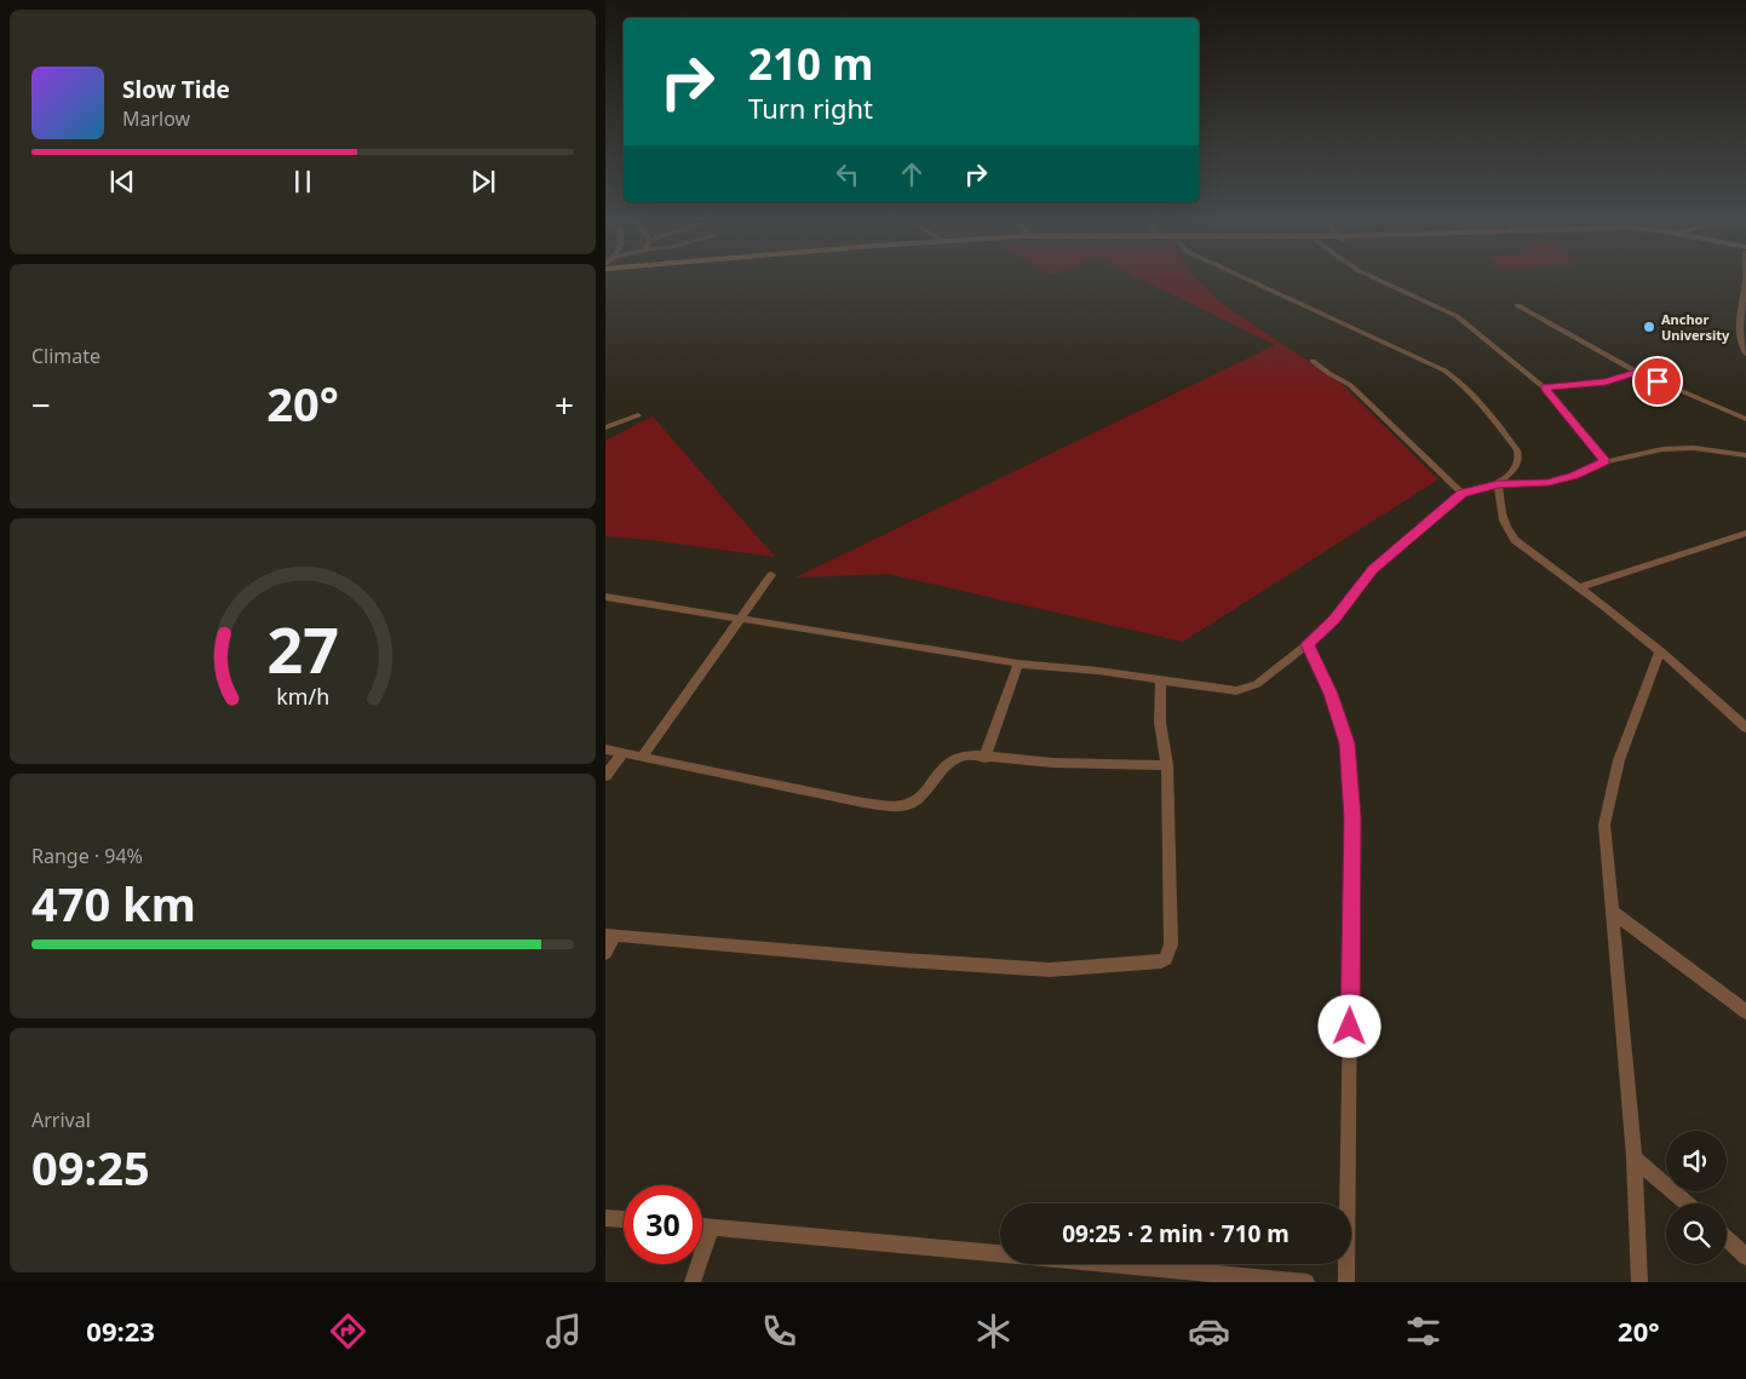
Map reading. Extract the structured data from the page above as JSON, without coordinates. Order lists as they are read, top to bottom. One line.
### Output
{"places":["Anchor University"],"page":{"turn":["210 m","Turn right"],"song":["Slow Tide","Marlow"],"tile":["Climate",["Range · 94%","470 km"],["Arrival","09:25"]],"heat":["−","20°","+"],"limit":"30","trip":"09:25 · 2 min · 710 m","tabs":["09:23","20°"],"gauge":["27","km/h"]}}
